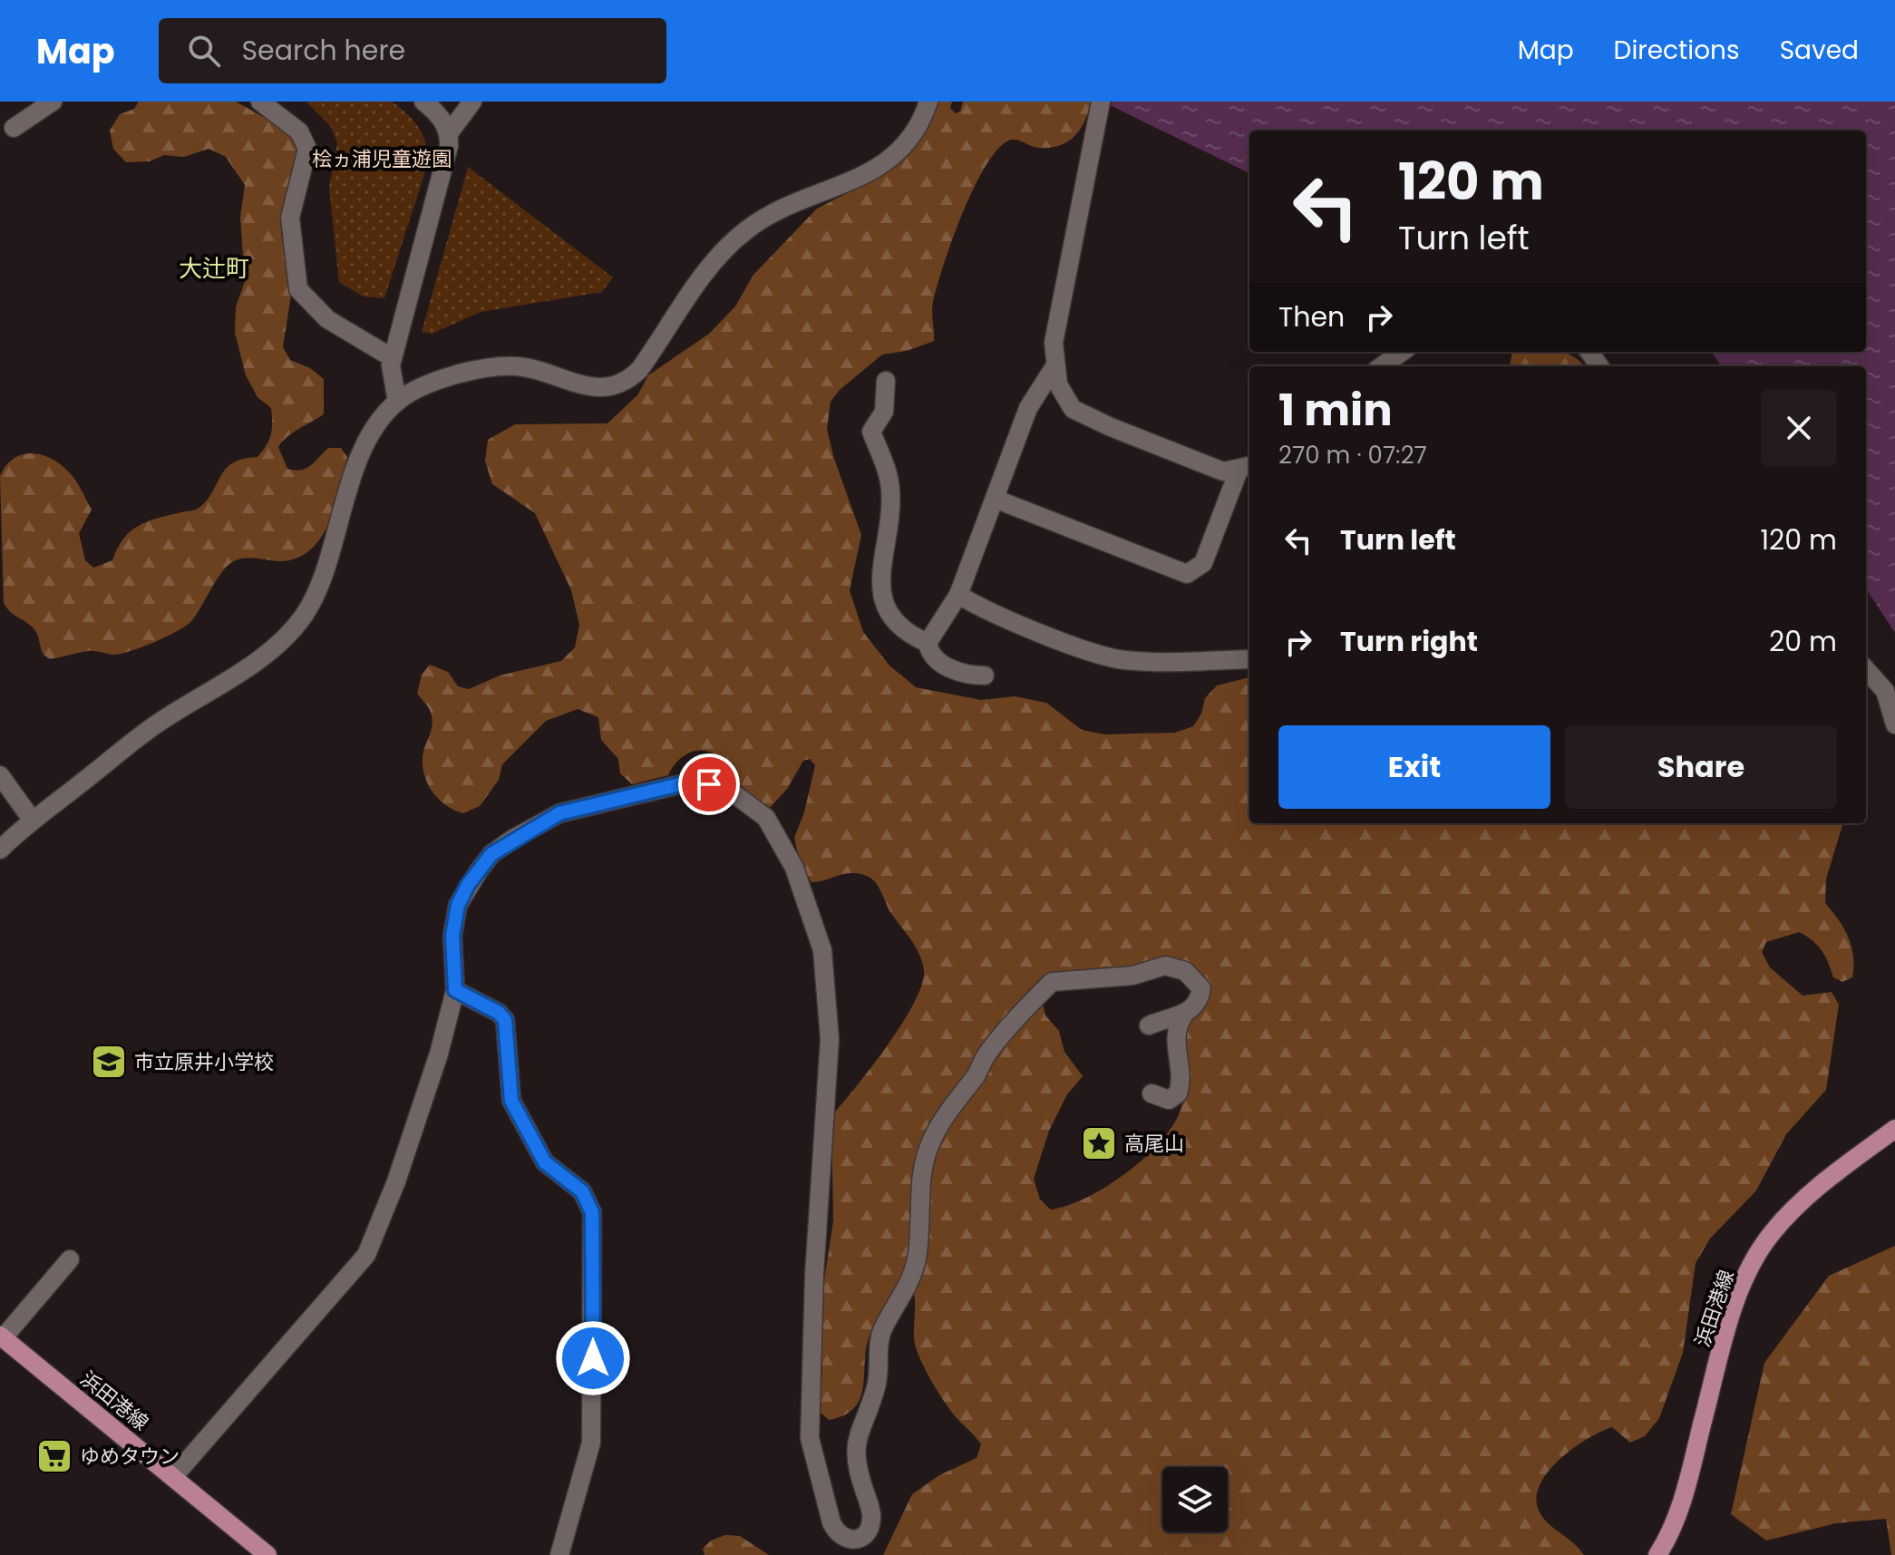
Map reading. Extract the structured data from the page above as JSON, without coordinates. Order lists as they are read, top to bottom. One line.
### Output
{"streets":{"main road":["浜田港線"]},"districts":["大辻町"],"parks":["桧ヵ浦児童遊園"],"places":{"school or university":["市立原井小学校"],"place":["高尾山"],"supermarket":["ゆめタウン"]},"page":{"header":"Map","search":"Search here","nav":["Map","Directions","Saved"],"turn":["120 m","Turn left"],"then":"Then","heading":["1 min","270 m · 07:27"],"list":[{"name":"Turn left","value":"120 m"},{"name":"Turn right","value":"20 m"}],"buttons":["Exit","Share"]}}
